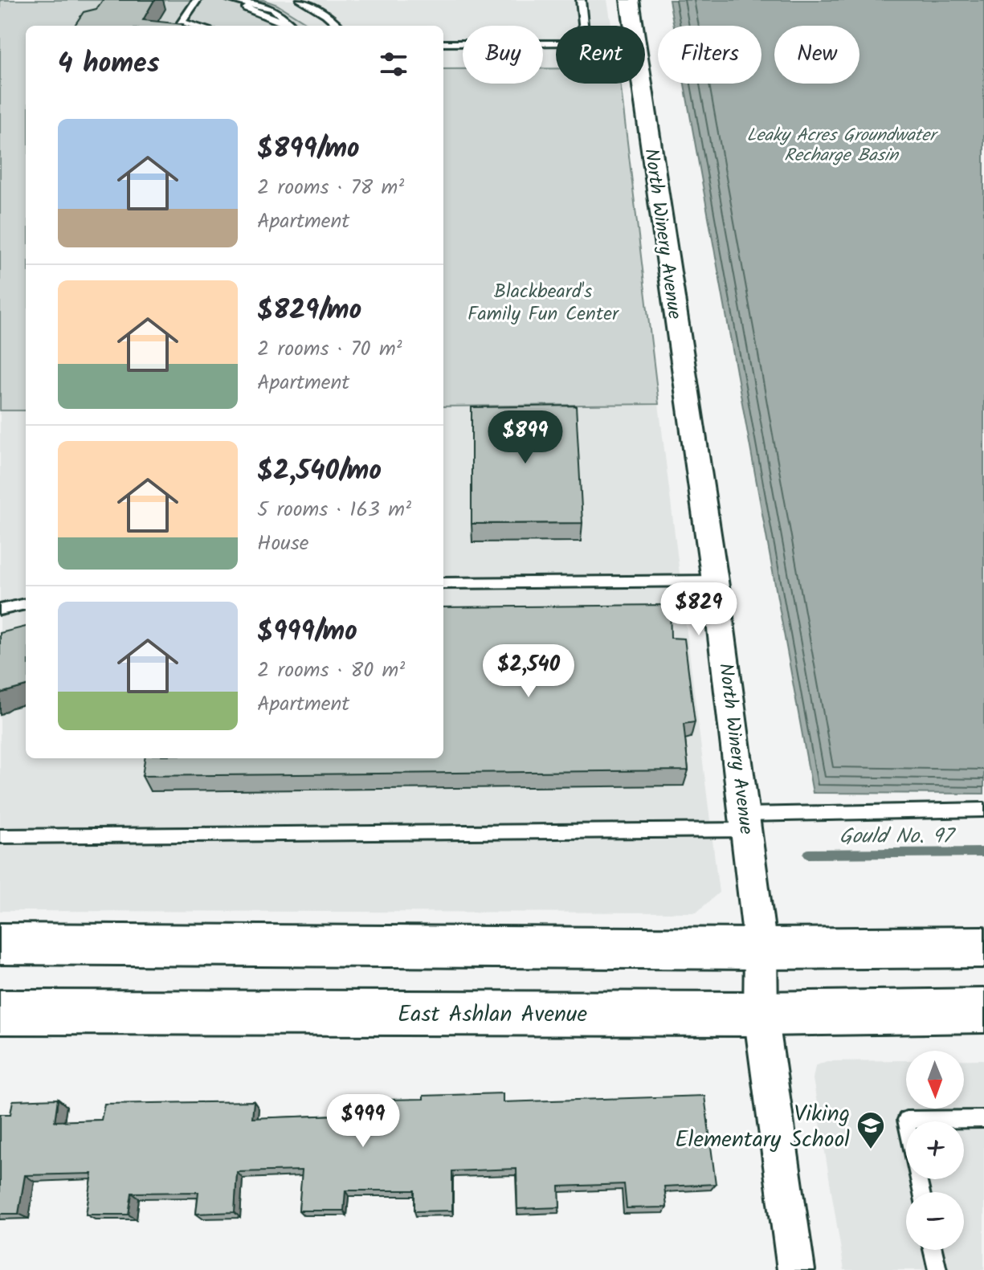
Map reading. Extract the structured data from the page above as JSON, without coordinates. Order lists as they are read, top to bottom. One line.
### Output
{"streets":{"main road":["East Ashlan Avenue"],"street":["North Winery Avenue"]},"crossings":[["North Winery Avenue","East Ashlan Avenue"]],"water":["Leaky Acres Groundwater Recharge Basin","Gould No. 97"],"parks":["Blackbeard's Family Fun Center"],"places":{"school or university":["Viking Elementary School"]},"north":"bottom","page":{"chip":["Buy","Rent","Filters","New"],"heading":"4 homes","list":[{"name":"$899/mo","note":"2 rooms · 78 m² · Apartment"},{"name":"$829/mo","note":"2 rooms · 70 m² · Apartment"},{"name":"$2,540/mo","note":"5 rooms · 163 m² · House"},{"name":"$999/mo","note":"2 rooms · 80 m² · Apartment"}],"price":["$899","$829","$2,540","$999"],"map_buttons":["+","−"]}}
